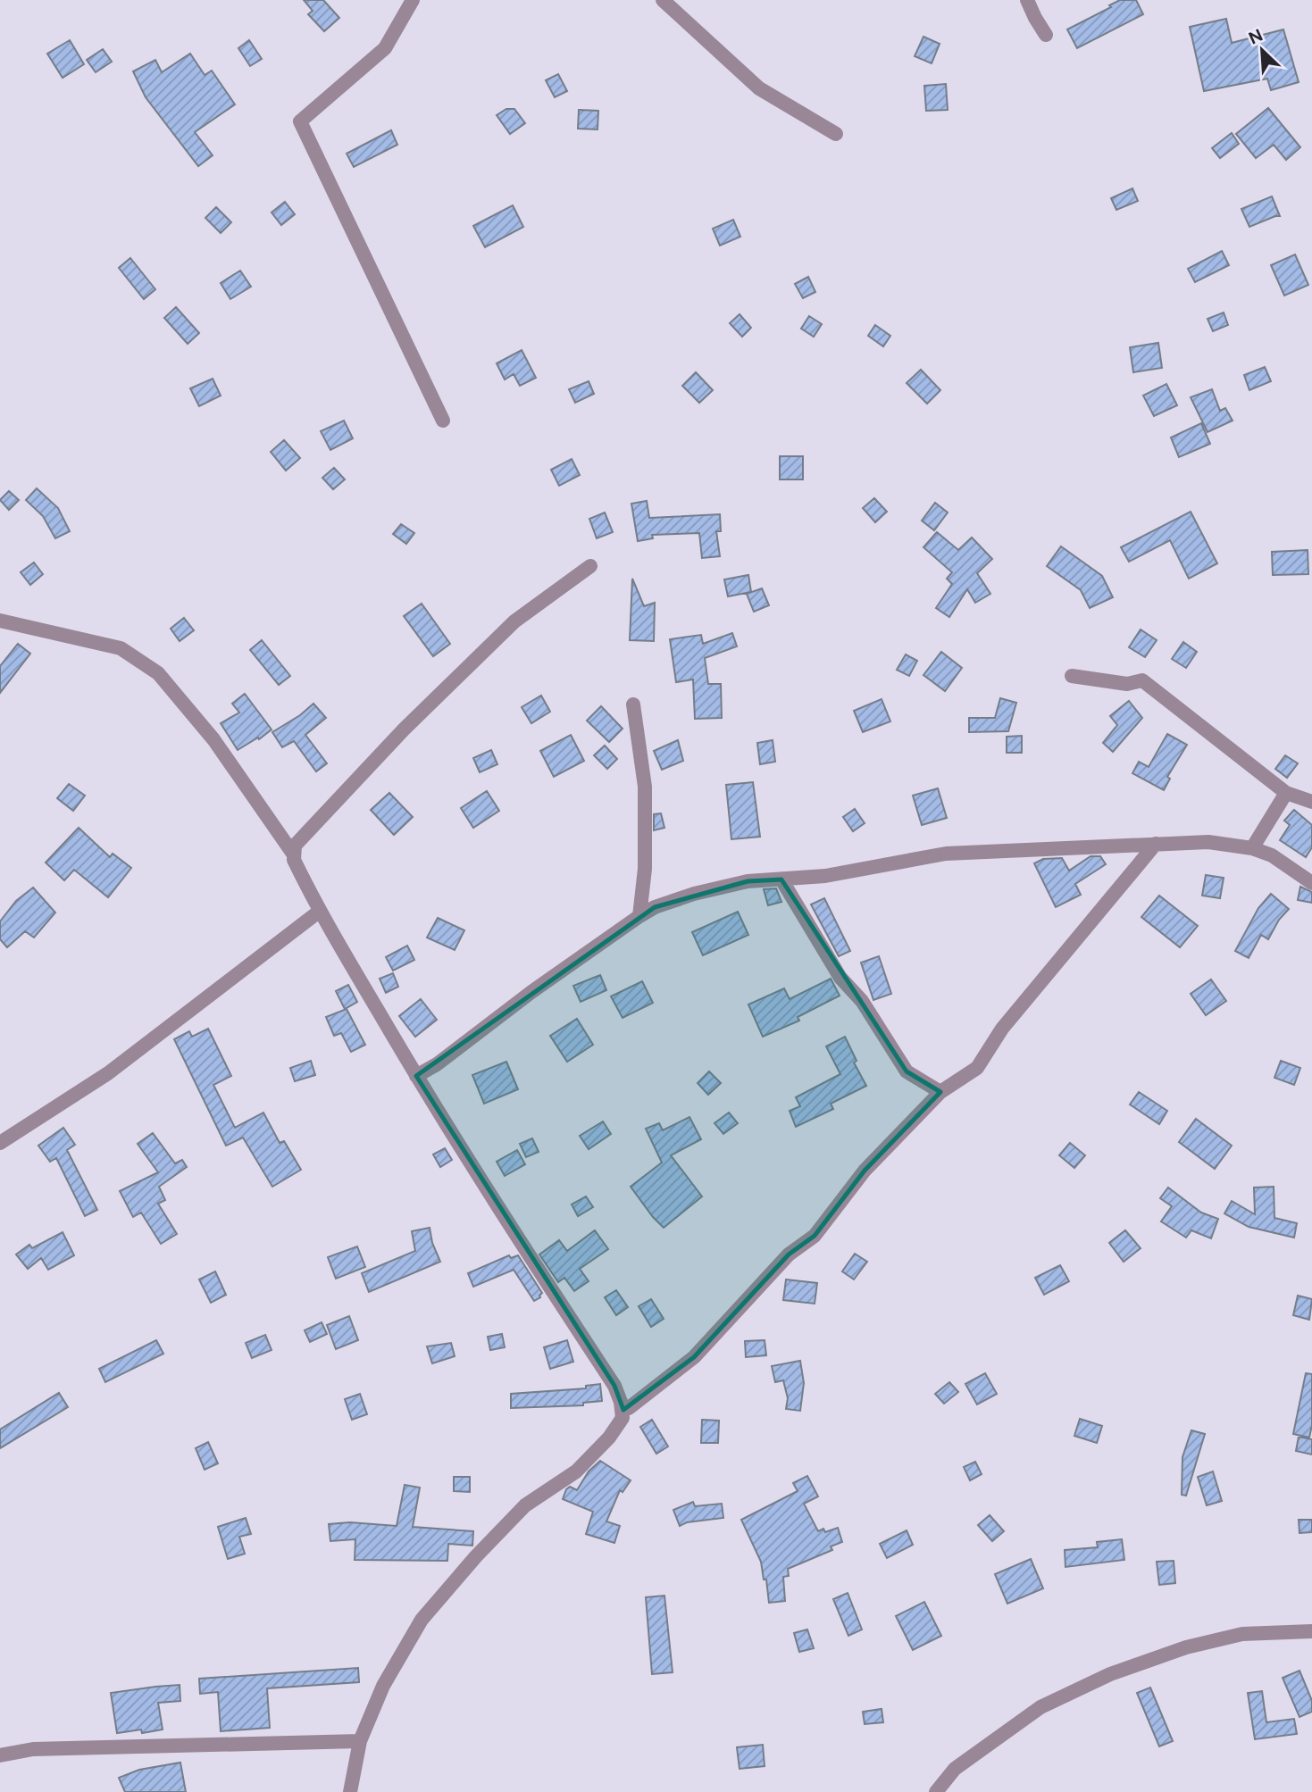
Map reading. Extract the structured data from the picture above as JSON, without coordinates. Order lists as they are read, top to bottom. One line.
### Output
{"north":"top left"}
